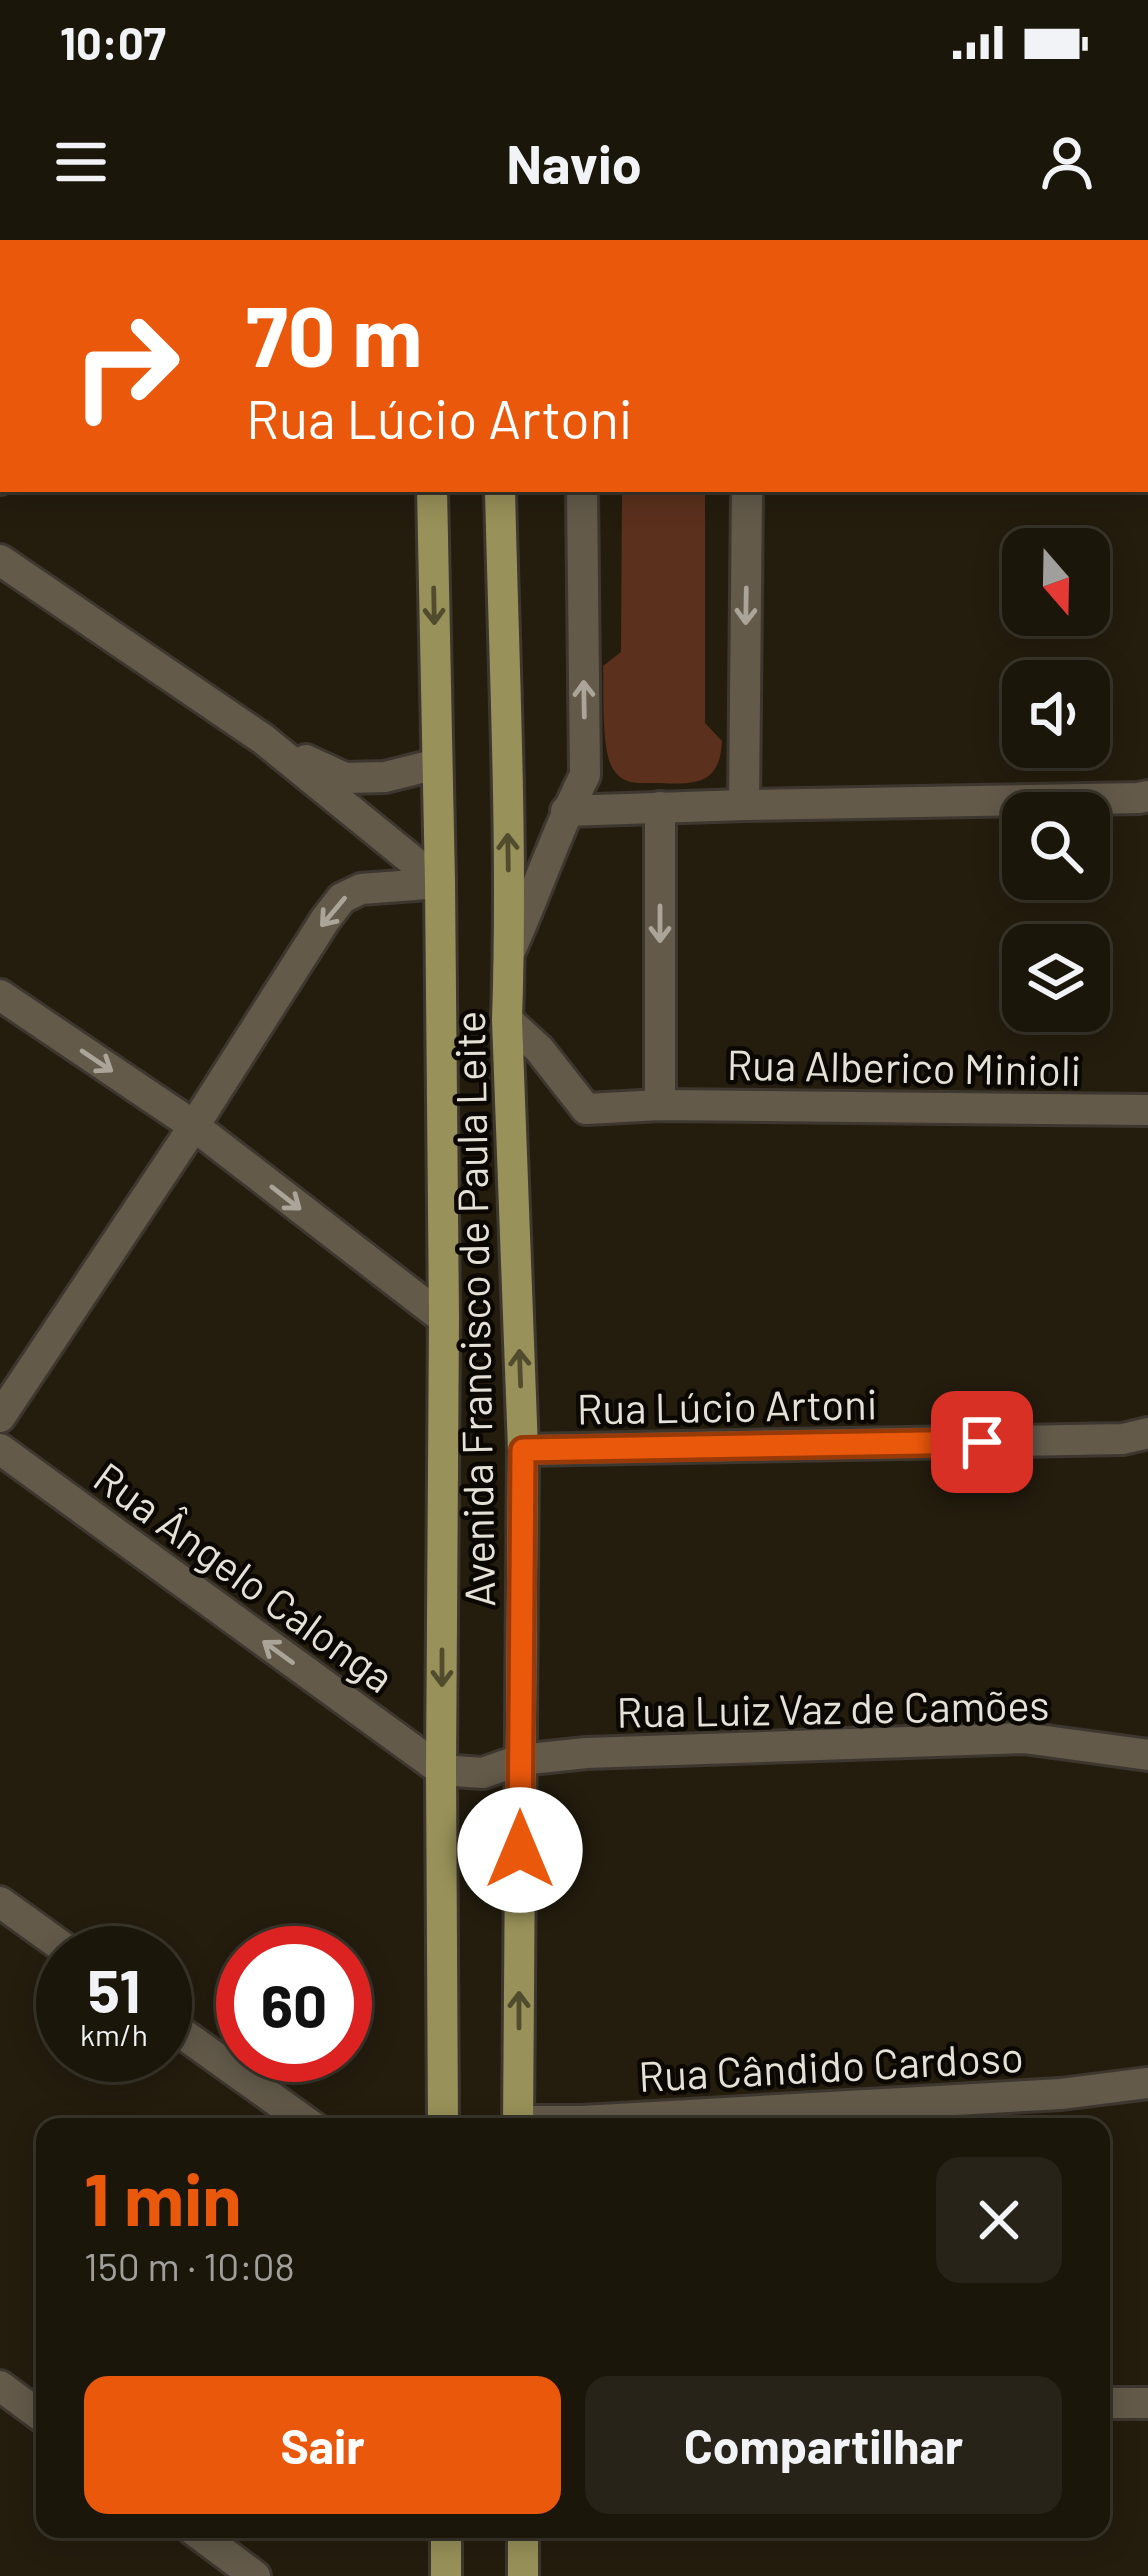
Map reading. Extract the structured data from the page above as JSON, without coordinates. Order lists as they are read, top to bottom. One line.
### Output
{"streets":{"main road":["Avenida Francisco de Paula Leite"],"street":["Rua Alberico Minioli","Rua Lúcio Artoni","Rua Ângelo Calonga","Rua Luiz Vaz de Camões","Rua Cândido Cardoso"]},"crossings":[["Rua Alberico Minioli","Avenida Francisco de Paula Leite"],["Avenida Francisco de Paula Leite","Rua Lúcio Artoni"],["Avenida Francisco de Paula Leite","Rua Ângelo Calonga"],["Avenida Francisco de Paula Leite","Rua Luiz Vaz de Camões"],["Rua Ângelo Calonga","Rua Luiz Vaz de Camões"]],"one_way":["Rua Ângelo Calonga"],"north":"bottom","page":{"status":"10:07","header":"Navio","turn":["70 m","Rua Lúcio Artoni"],"speed":"51 km/h","limit":"60","heading":["1 min","150 m · 10:08"],"buttons":["Sair","Compartilhar"]}}
